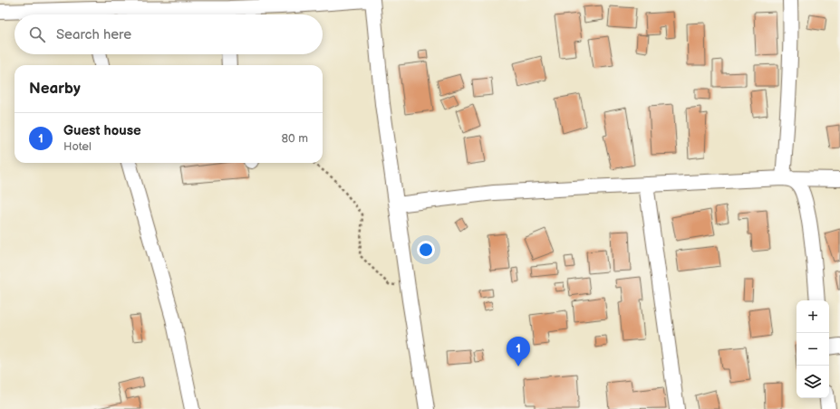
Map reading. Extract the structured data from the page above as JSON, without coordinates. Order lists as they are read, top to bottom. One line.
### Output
{"page":{"search":"Search here","heading":"Nearby","list":[{"mark":"1","name":"Guest house","note":"Hotel","value":"80 m"}],"map_buttons":["+","−"],"pins":"1"}}
